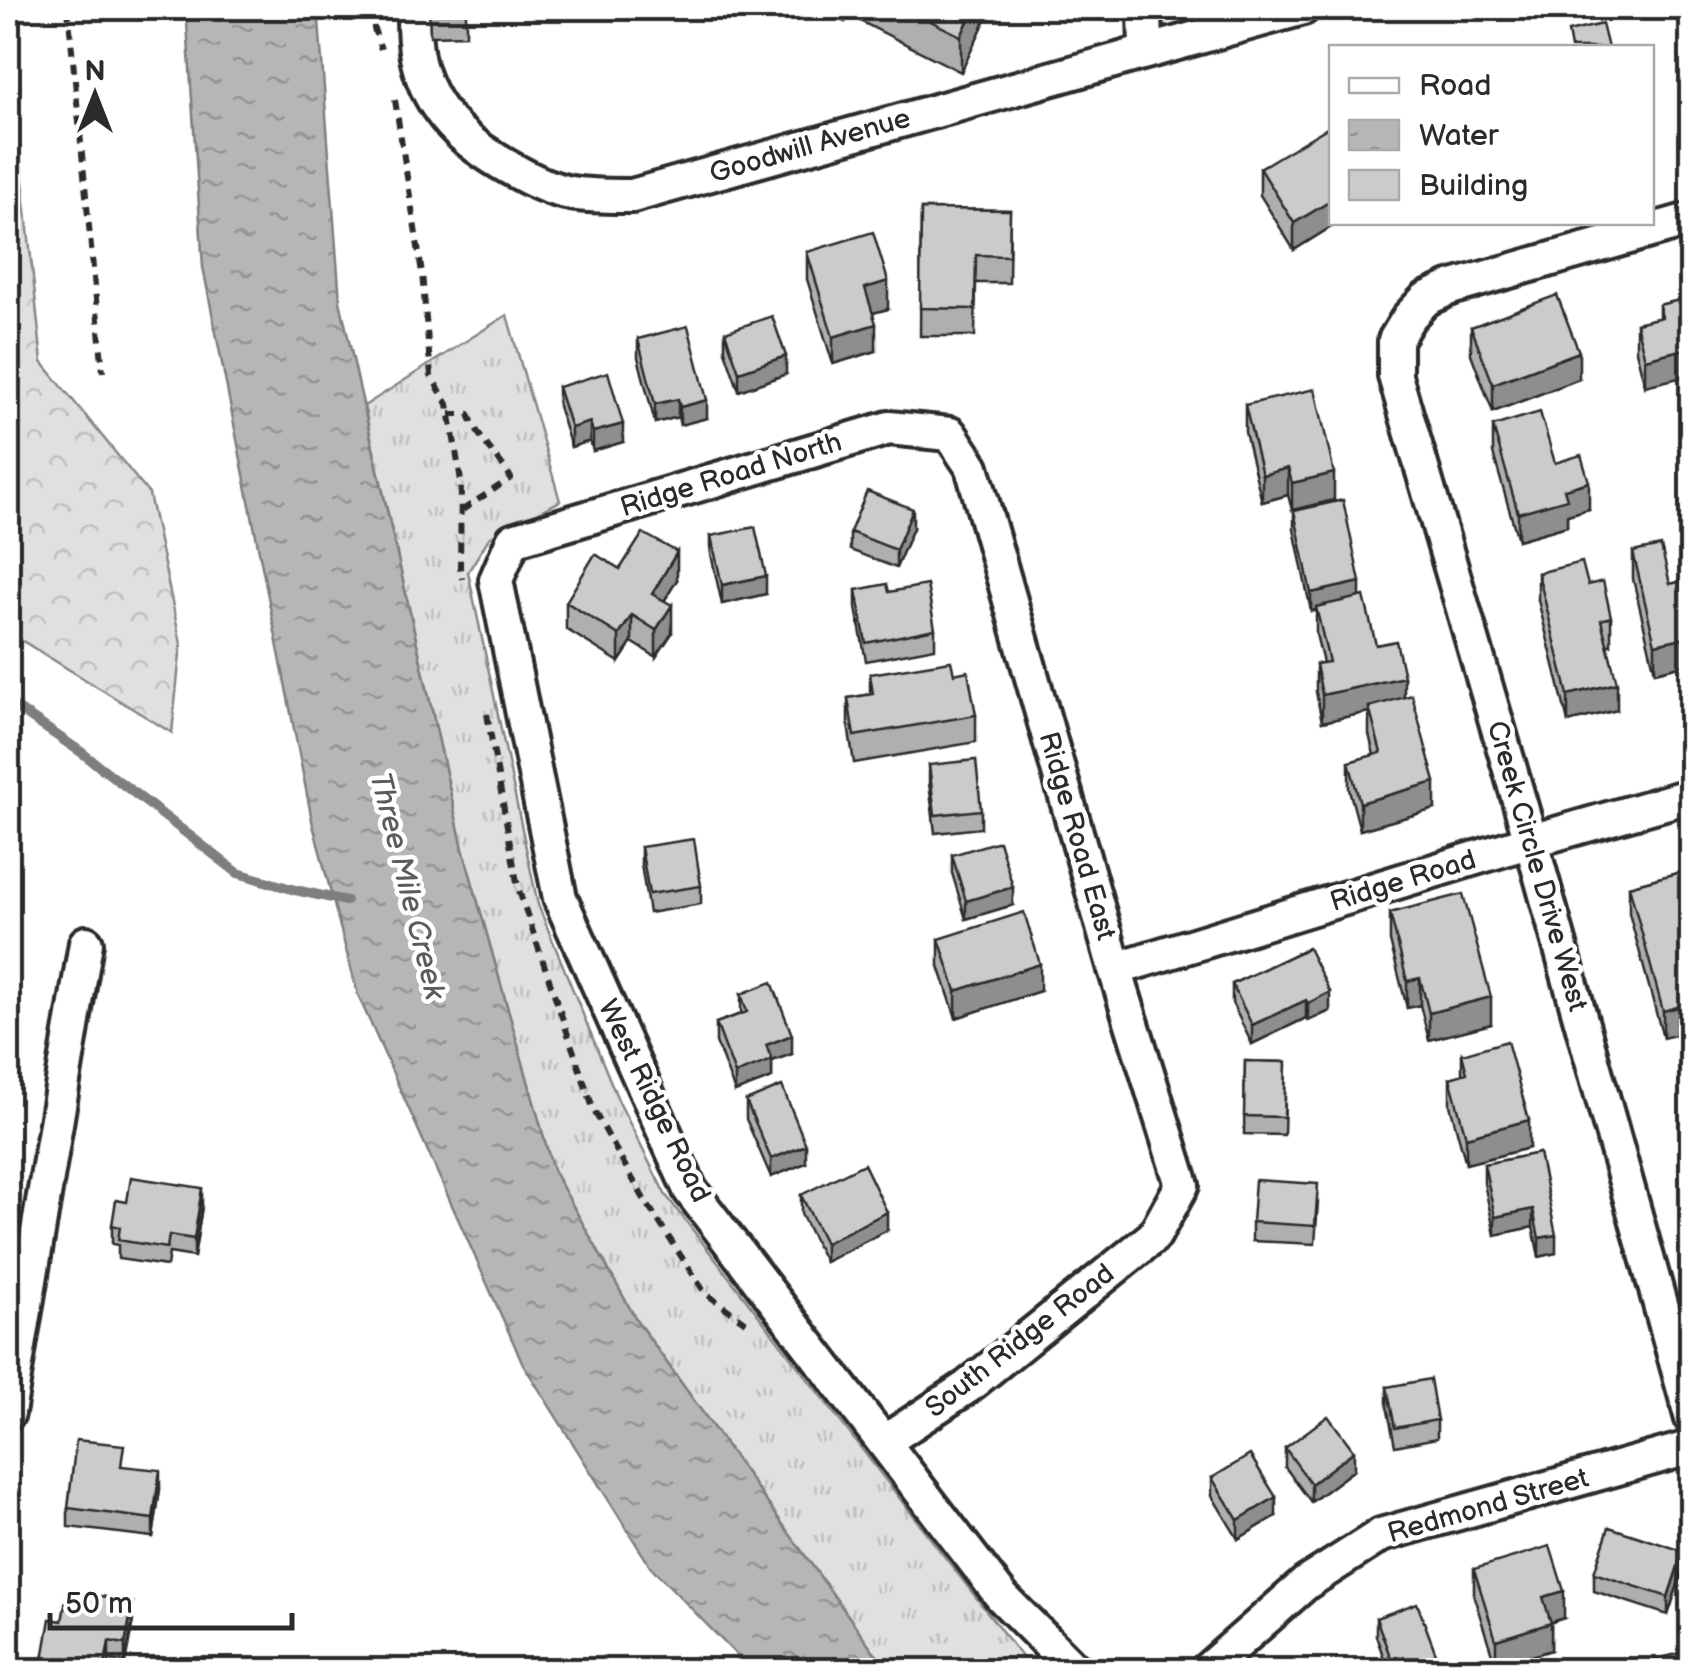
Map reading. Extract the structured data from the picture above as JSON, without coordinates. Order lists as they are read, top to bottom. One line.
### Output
{"streets":{"street":["Goodwill Avenue","Ridge Road North","Ridge Road East","Creek Circle Drive West","Ridge Road","West Ridge Road","South Ridge Road","Redmond Street"]},"crossings":[["Ridge Road North","Ridge Road East"],["Ridge Road North","West Ridge Road"],["Ridge Road East","Ridge Road"],["Ridge Road East","South Ridge Road"],["Creek Circle Drive West","Ridge Road"],["West Ridge Road","South Ridge Road"]],"water":["Three Mile Creek"],"legend":["Road","Water","Building"],"scale_bar":"50 m","north":"top"}
